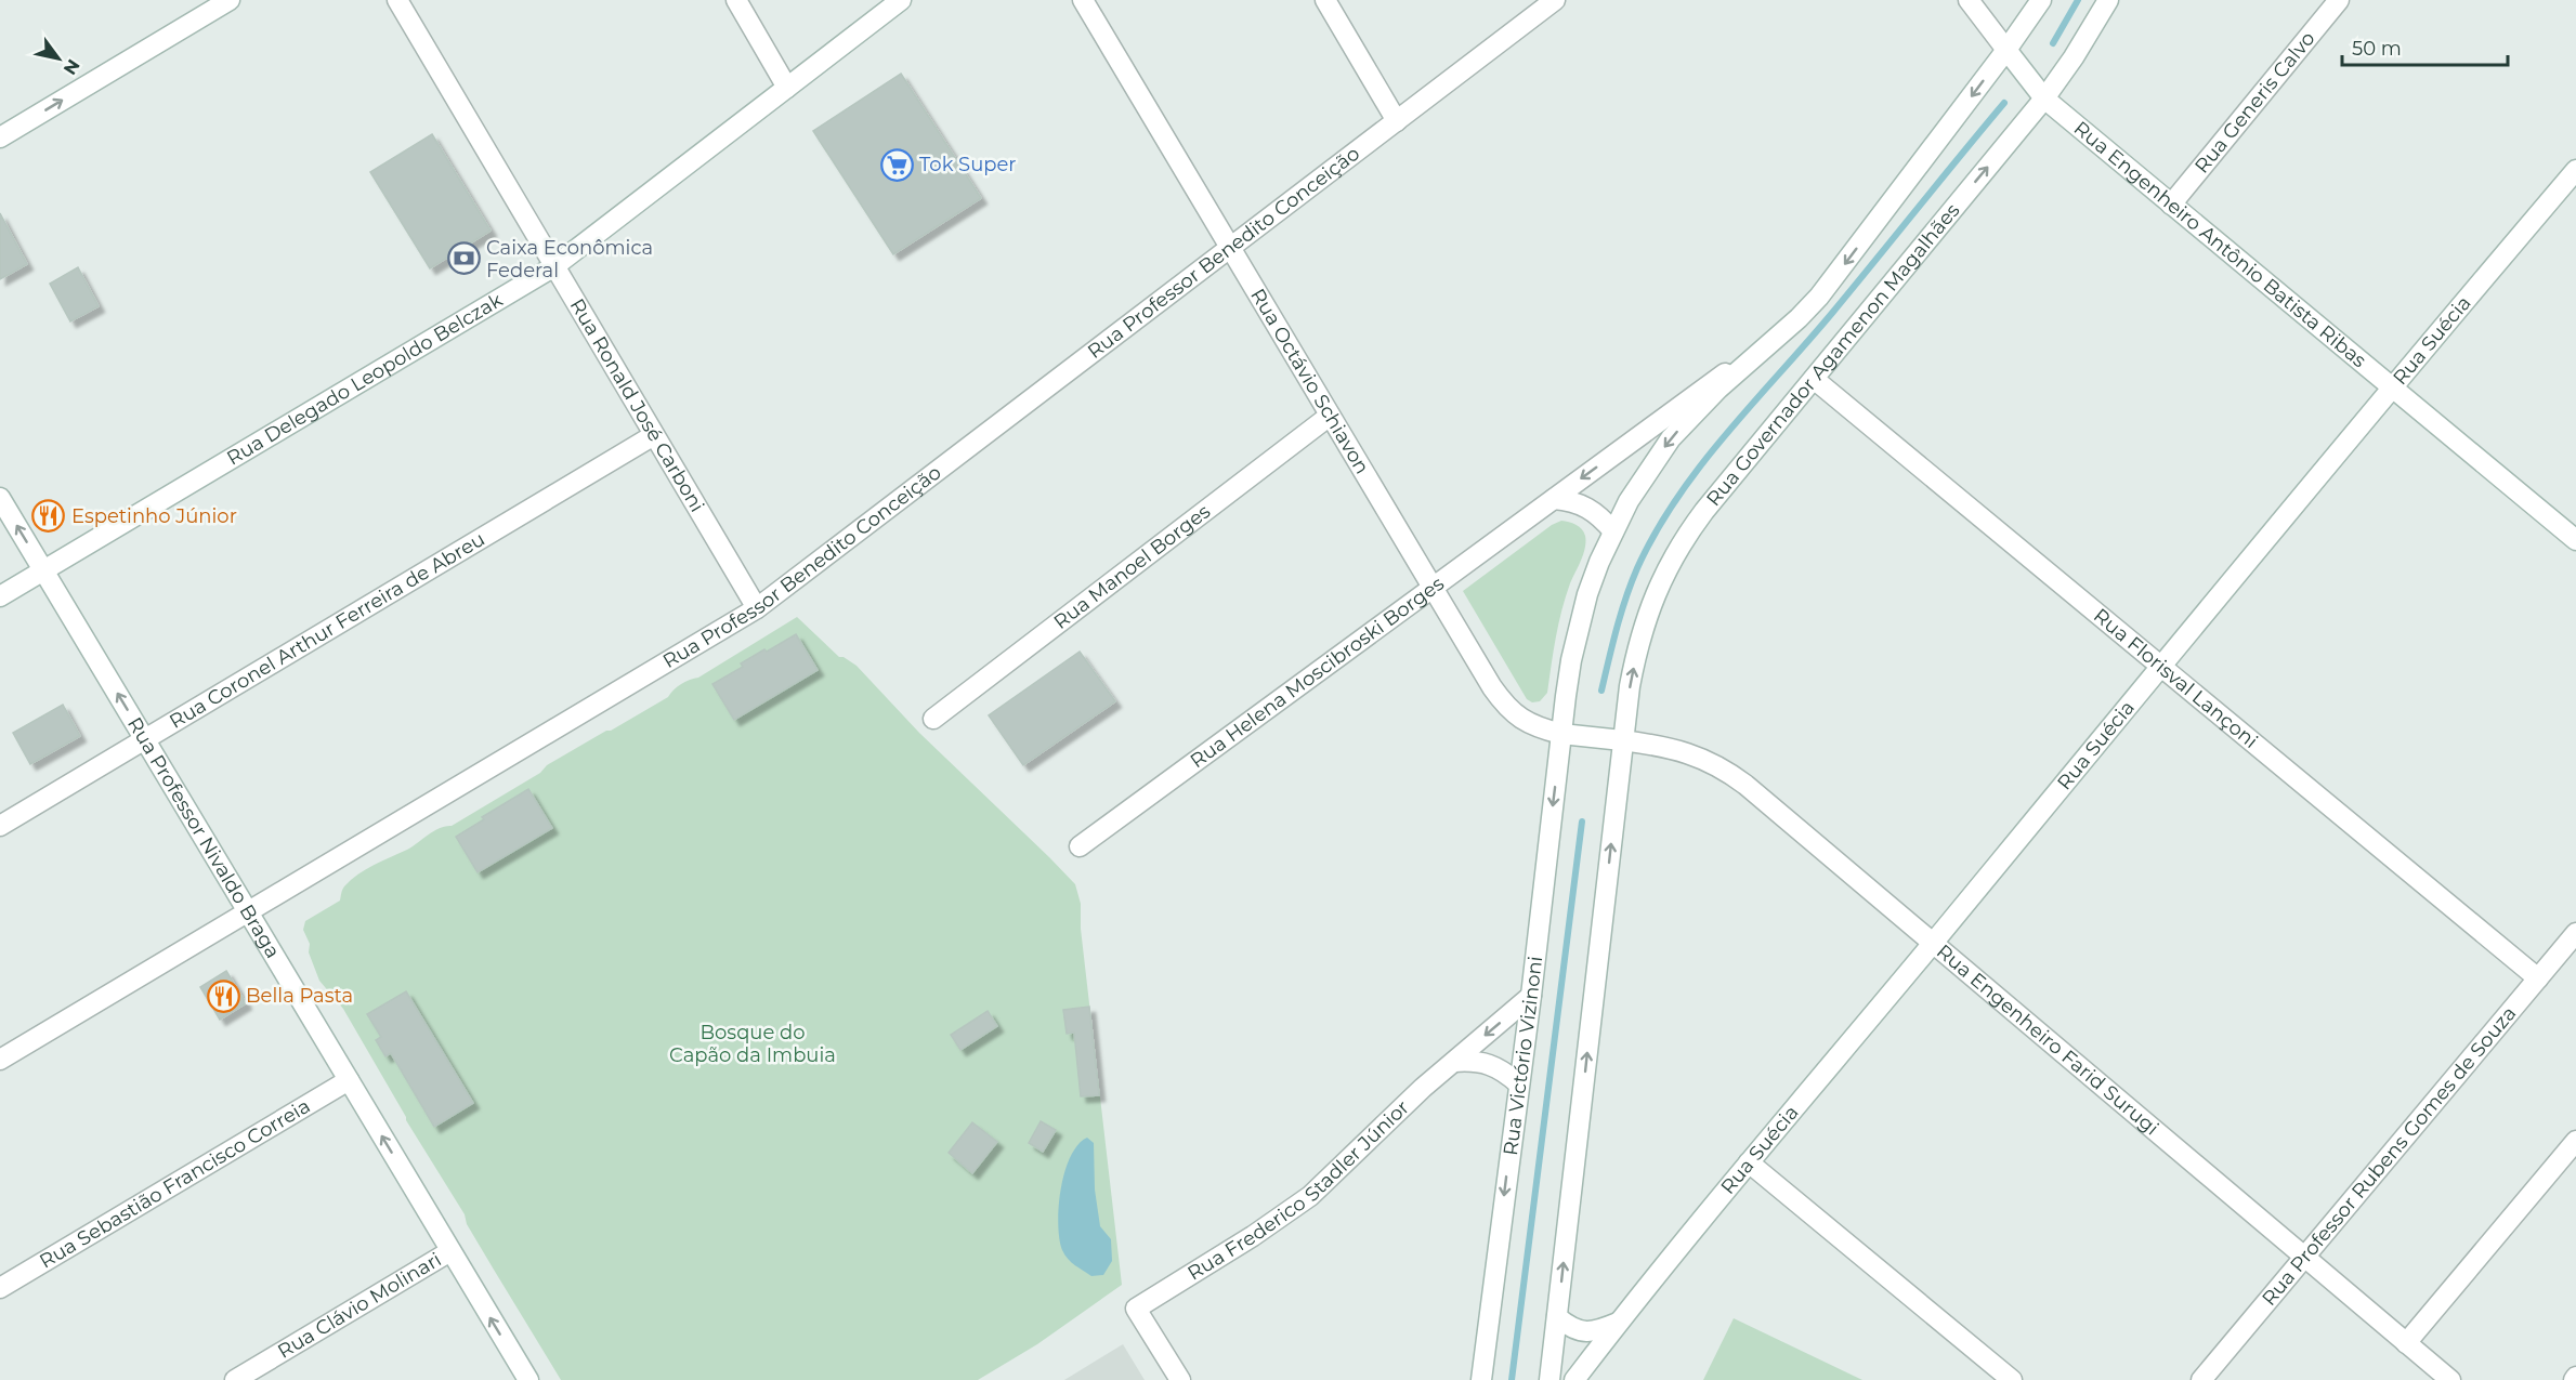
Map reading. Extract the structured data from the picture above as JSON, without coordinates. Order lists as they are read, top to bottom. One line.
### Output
{"streets":{"street":["Rua Generis Calvo","Rua Engenheiro Antônio Batista Ribas","Rua Professor Benedito Conceição","Rua Suécia","Rua Governador Agamenon Magalhães","Rua Delegado Leopoldo Belczak","Rua Octávio Schiavon","Rua Ronald José Carboni","Rua Manoel Borges","Rua Coronel Arthur Ferreira de Abreu","Rua Helena Moscibroski Borges","Rua Florisval Lançoni","Rua Professor Nivaldo Braga","Rua Engenheiro Farid Surugi","Rua Victório Vizinoni","Rua Professor Rubens Gomes de Souza","Rua Sebastião Francisco Correia","Rua Frederico Stadler Júnior","Rua Clávio Molinari"]},"crossings":[["Rua Generis Calvo","Rua Engenheiro Antônio Batista Ribas"],["Rua Engenheiro Antônio Batista Ribas","Rua Suécia"],["Rua Engenheiro Antônio Batista Ribas","Rua Governador Agamenon Magalhães"],["Rua Professor Benedito Conceição","Rua Octávio Schiavon"],["Rua Professor Benedito Conceição","Rua Ronald José Carboni"],["Rua Professor Benedito Conceição","Rua Professor Nivaldo Braga"],["Rua Suécia","Rua Florisval Lançoni"],["Rua Suécia","Rua Engenheiro Farid Surugi"],["Rua Governador Agamenon Magalhães","Rua Florisval Lançoni"],["Rua Governador Agamenon Magalhães","Rua Engenheiro Farid Surugi"],["Rua Delegado Leopoldo Belczak","Rua Ronald José Carboni"],["Rua Delegado Leopoldo Belczak","Rua Professor Nivaldo Braga"],["Rua Octávio Schiavon","Rua Manoel Borges"],["Rua Octávio Schiavon","Rua Helena Moscibroski Borges"],["Rua Octávio Schiavon","Rua Engenheiro Farid Surugi"],["Rua Octávio Schiavon","Rua Victório Vizinoni"],["Rua Ronald José Carboni","Rua Coronel Arthur Ferreira de Abreu"],["Rua Coronel Arthur Ferreira de Abreu","Rua Professor Nivaldo Braga"],["Rua Florisval Lançoni","Rua Professor Rubens Gomes de Souza"],["Rua Professor Nivaldo Braga","Rua Sebastião Francisco Correia"],["Rua Professor Nivaldo Braga","Rua Clávio Molinari"],["Rua Engenheiro Farid Surugi","Rua Victório Vizinoni"],["Rua Engenheiro Farid Surugi","Rua Professor Rubens Gomes de Souza"],["Rua Victório Vizinoni","Rua Frederico Stadler Júnior"]],"one_way":["Rua Professor Nivaldo Braga"],"parks":["Bosque do Capão da Imbuia"],"places":{"supermarket":["Tok Super"],"bank":["Caixa Econômica Federal"],"restaurant":["Espetinho Júnior","Bella Pasta"]},"scale_bar":"50 m","north":"bottom right"}
